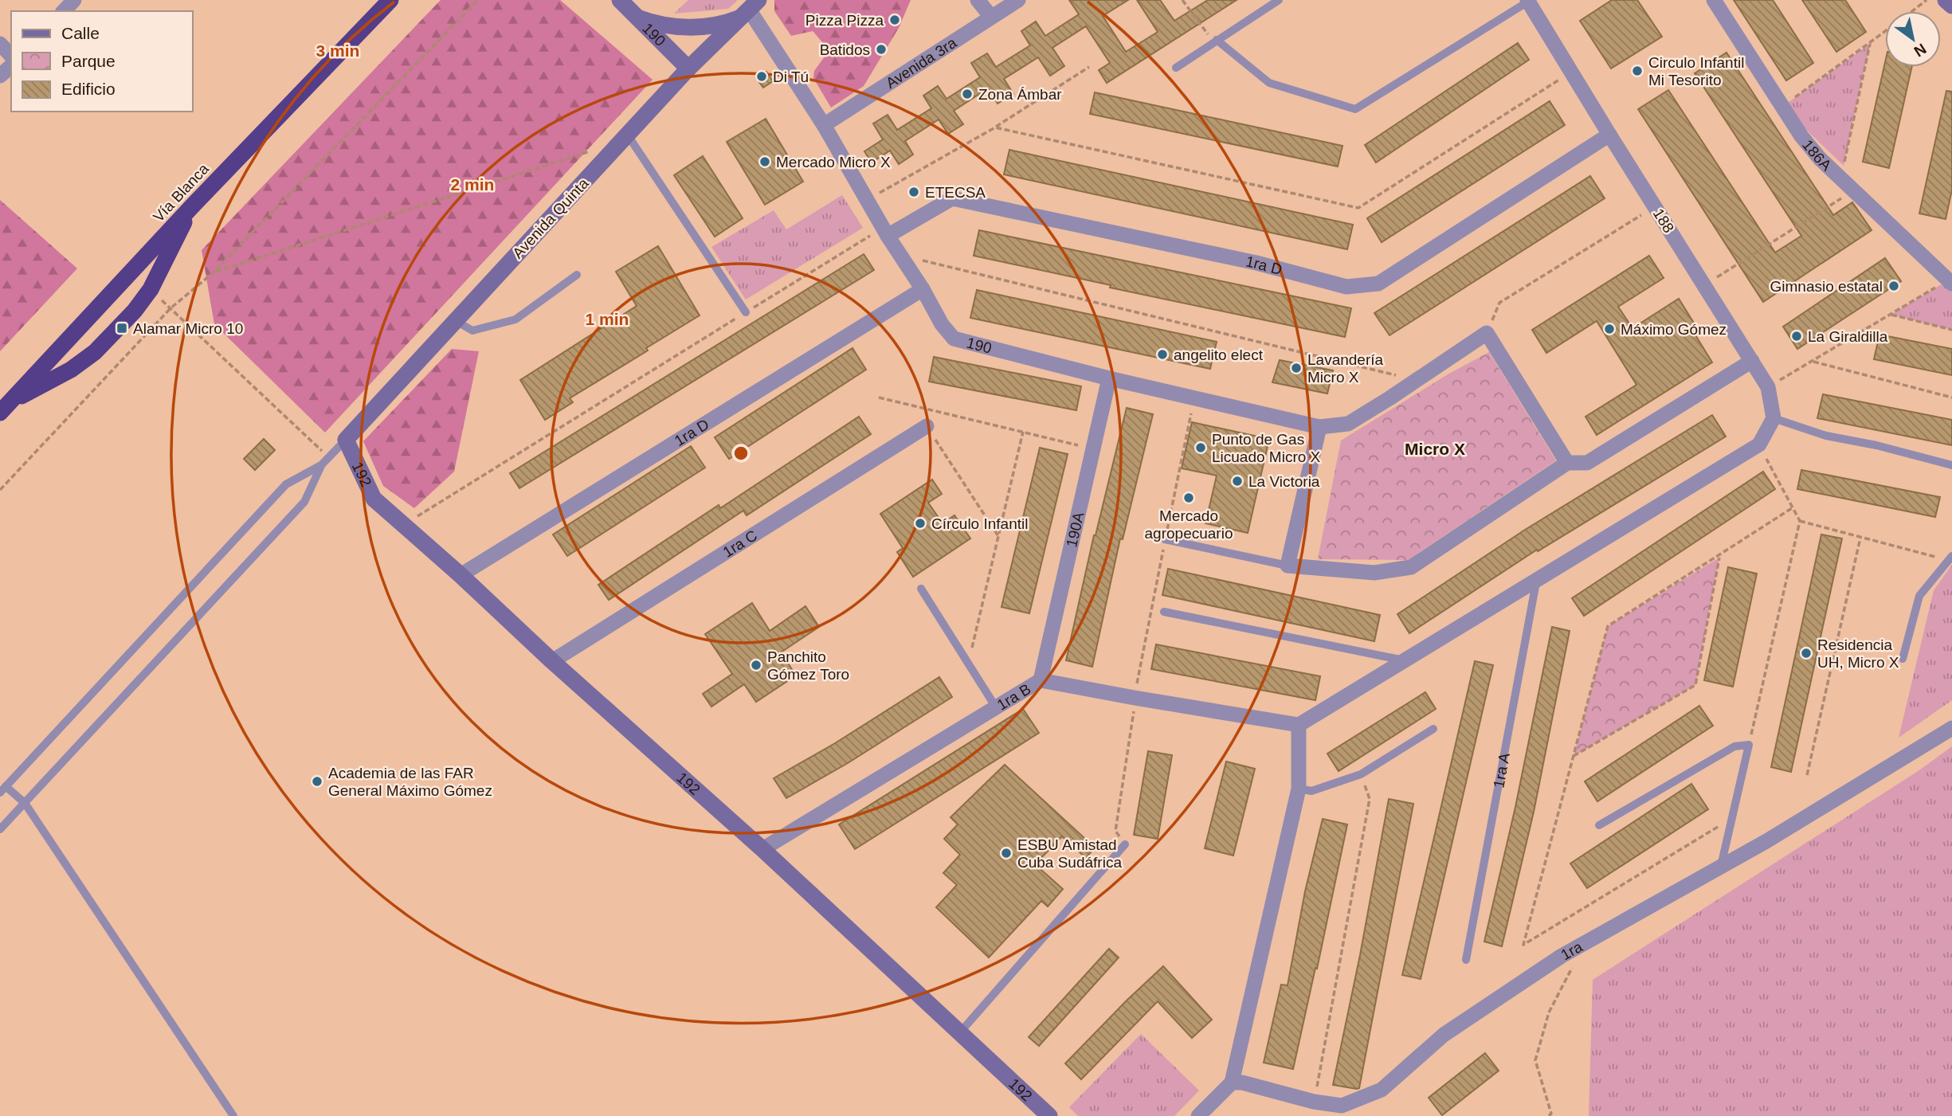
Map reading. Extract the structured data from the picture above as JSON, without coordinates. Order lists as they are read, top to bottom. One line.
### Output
{"streets":{"highway":["Vía Blanca"],"street":["190","Avenida 3ra","186A","Avenida Quinta","188","1ra D","192","190A","1ra C","1ra B","1ra"],"lane":["1ra A"]},"crossings":[["190","Avenida 3ra"],["190","Avenida Quinta"],["190","1ra D"],["190","190A"],["Avenida Quinta","192"],["188","1ra D"],["1ra D","192"],["192","1ra C"],["192","1ra B"],["190A","1ra B"]],"districts":["Micro X"],"places":{"other":["Pizza Pizza","Batidos","Circulo Infantil Mi Tesorito","Di Tú","Zona Ámbar","Mercado Micro X","ETECSA","Gimnasio estatal","Máximo Gómez","La Giraldilla","angelito elect","Lavandería Micro X","Punto de Gas Licuado Micro X","La Victoria","Mercado agropecuario","Círculo Infantil","Residencia UH, Micro X","Panchito Gómez Toro","Academia de las FAR General Máximo Gómez","ESBU Amistad Cuba Sudáfrica"],"transit":["Alamar Micro 10"]},"legend":["Calle","Parque","Edificio"],"north":"bottom right","rings":["3 min","2 min","1 min"]}
